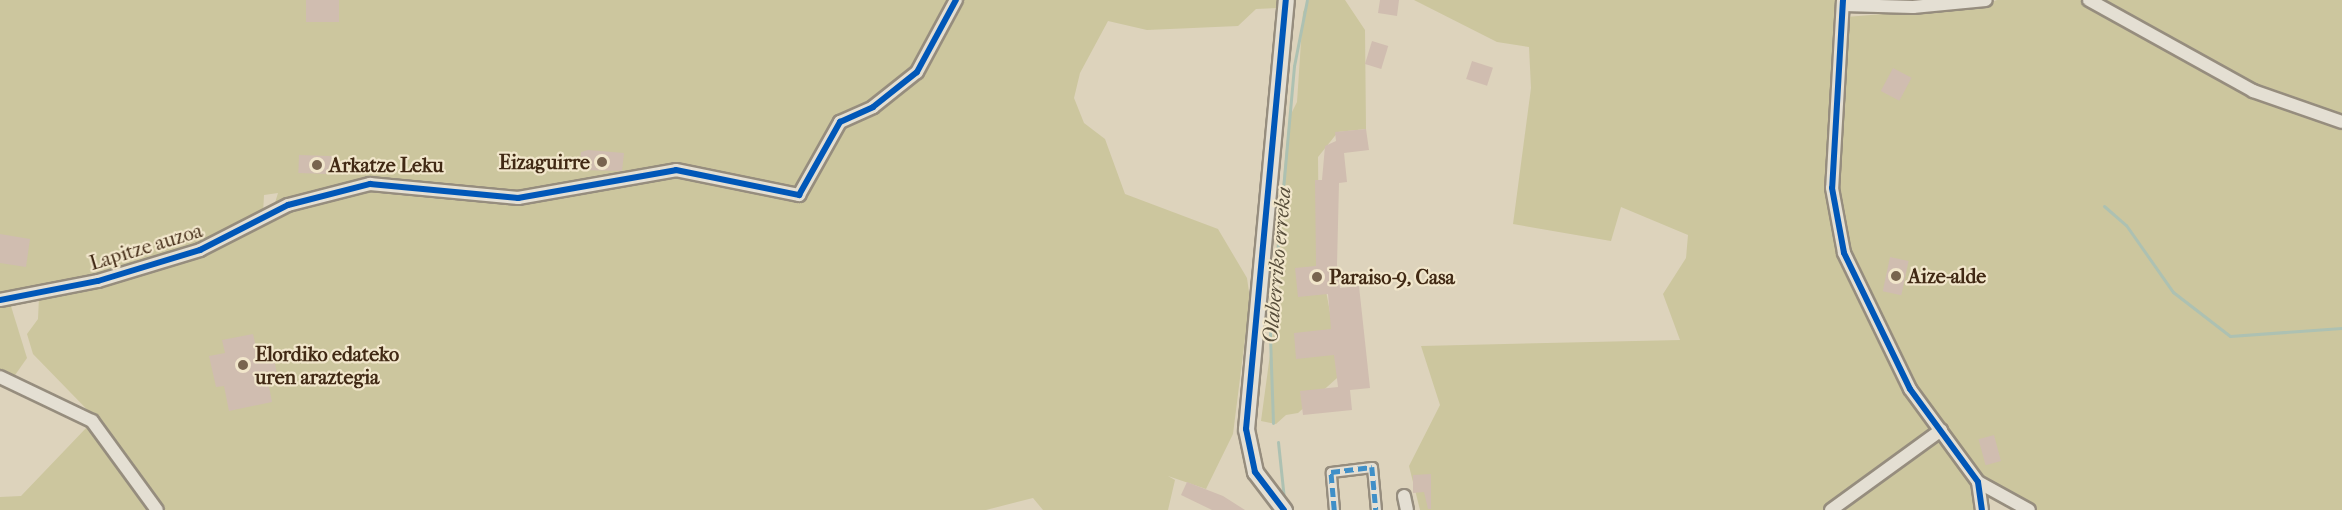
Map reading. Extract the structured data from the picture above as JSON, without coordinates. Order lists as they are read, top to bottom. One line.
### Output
{"streets":{"street":["Lapitze auzoa"]},"water":["Olaberriko erreka"],"places":["Eizaguirre","Arkatze Leku","Aize-alde","Paraiso-9, Casa","Elordiko edateko uren araztegia"]}
